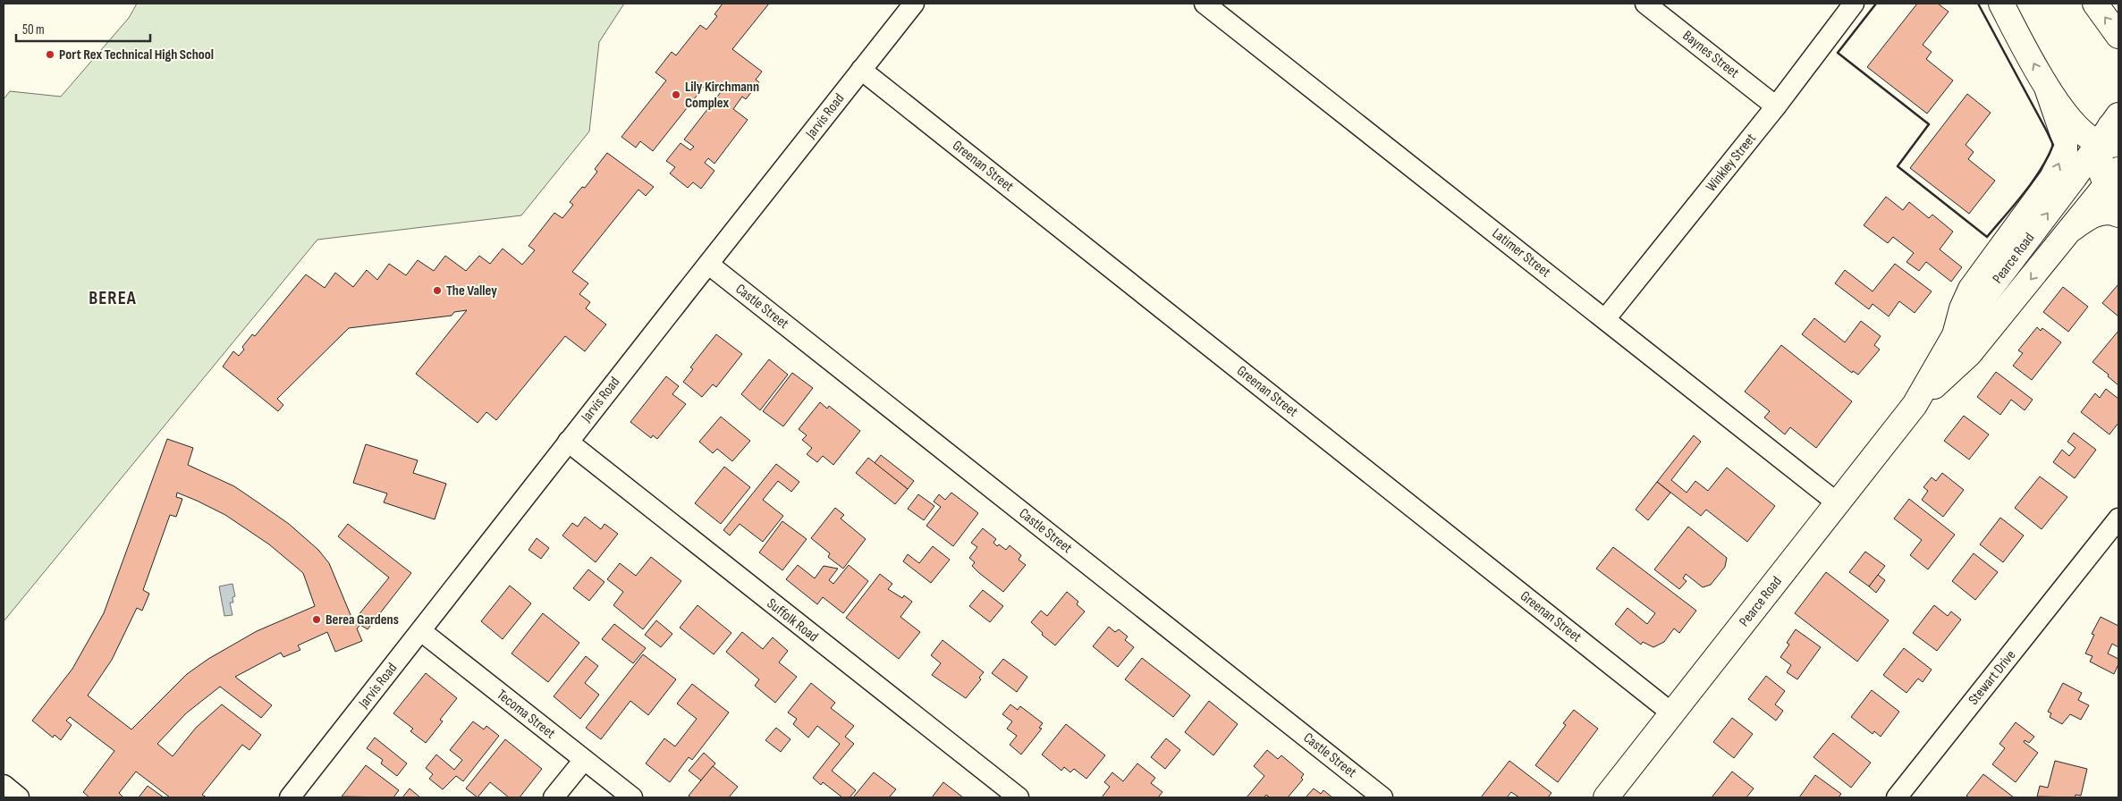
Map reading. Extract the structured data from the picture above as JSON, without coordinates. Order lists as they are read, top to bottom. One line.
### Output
{"streets":{"main road":["Pearce Road"],"street":["Baynes Street","Jarvis Road","Winkley Street","Greenan Street","Latimer Street","Castle Street","Suffolk Road","Stewart Drive","Tecoma Street"]},"crossings":[["Baynes Street","Winkley Street"],["Jarvis Road","Greenan Street"],["Jarvis Road","Castle Street"],["Jarvis Road","Suffolk Road"],["Jarvis Road","Tecoma Street"],["Winkley Street","Latimer Street"],["Greenan Street","Pearce Road"],["Latimer Street","Pearce Road"]],"districts":["BEREA"],"places":["Port Rex Technical High School","Lily Kirchmann Complex","The Valley","Berea Gardens"],"scale_bar":"50 m"}
